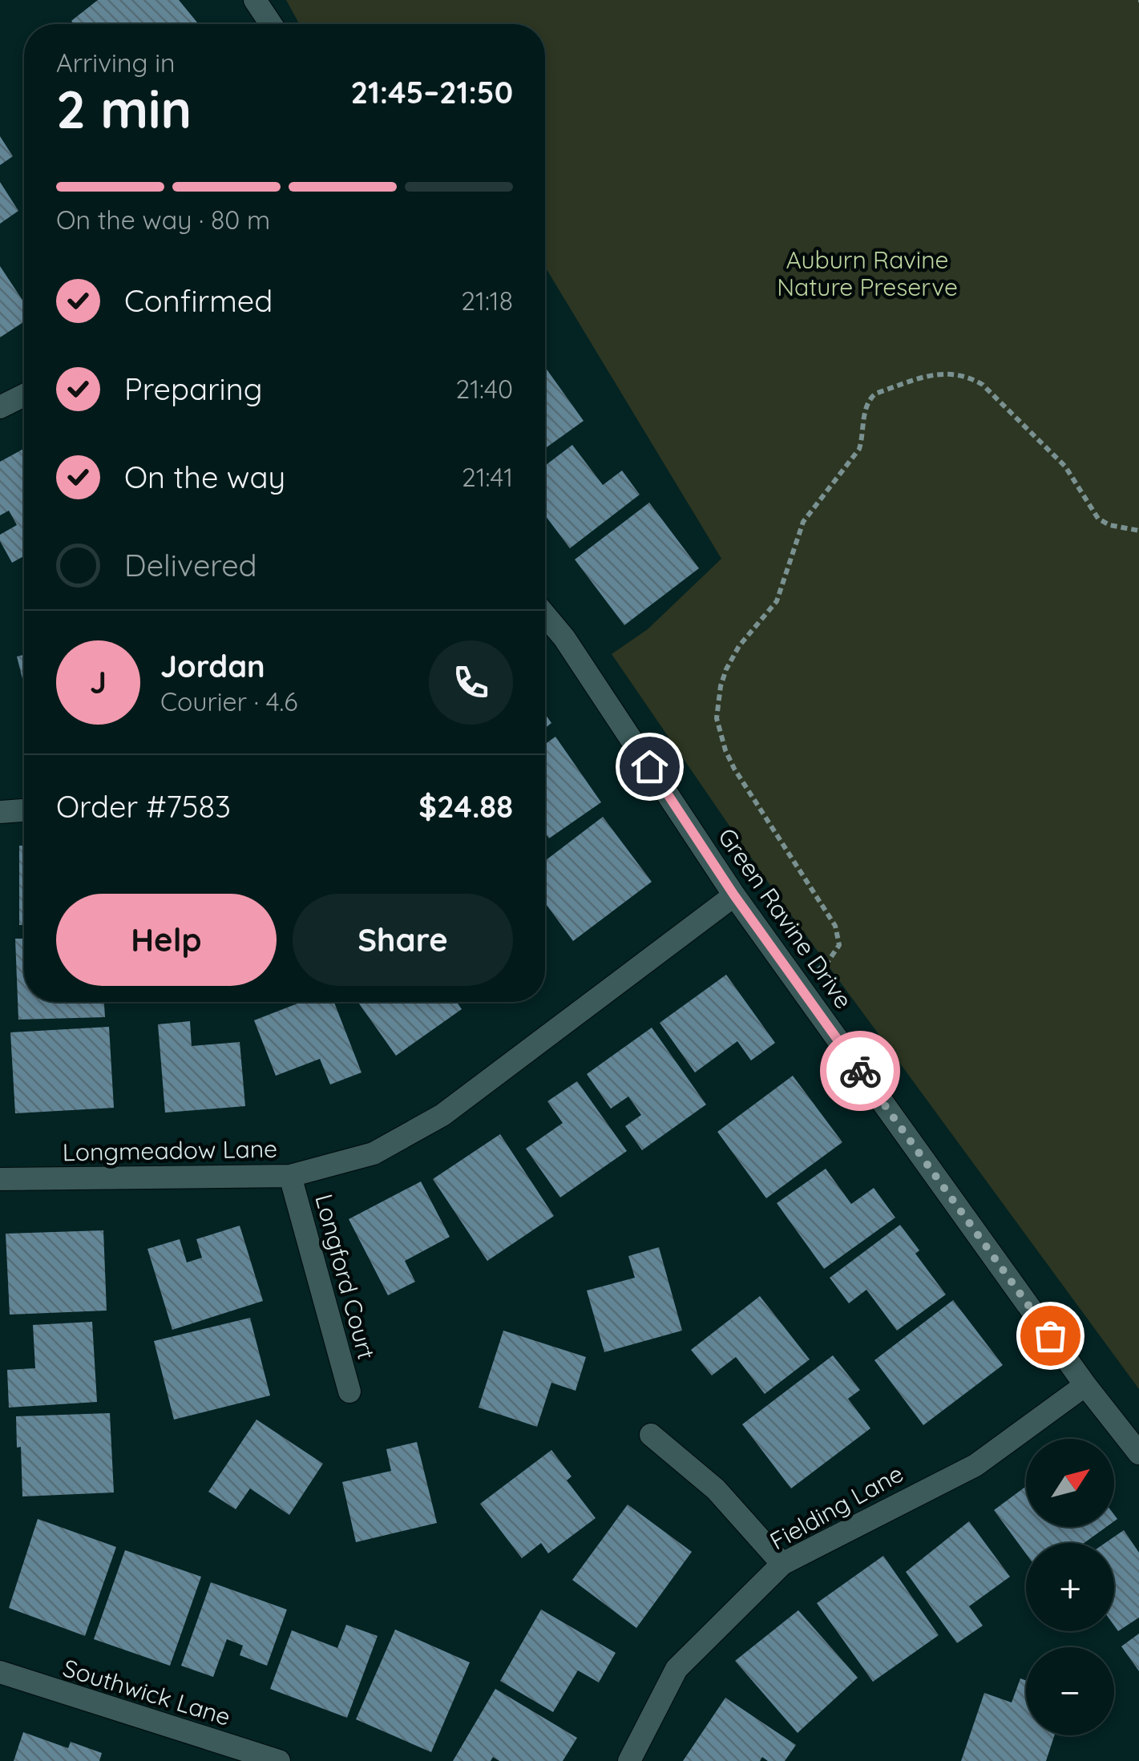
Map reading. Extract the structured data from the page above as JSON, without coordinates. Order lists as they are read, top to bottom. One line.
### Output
{"streets":{"street":["Green Ravine Drive","Longmeadow Lane","Longford Court","Fielding Lane","Southwick Lane"]},"crossings":[["Green Ravine Drive","Longmeadow Lane"],["Green Ravine Drive","Fielding Lane"],["Longmeadow Lane","Longford Court"]],"parks":["Auburn Ravine Nature Preserve"],"north":"top right","page":{"heading":["2 min","Arriving in","21:45–21:50"],"panel":["Jordan","Courier · 4.6","Order #7583","$24.88"],"bar":"On the way · 80 m","list":[["Confirmed","21:18"],["Preparing","21:40"],["On the way","21:41"],"Delivered"],"round":"J","buttons":["Help","Share"],"map_buttons":["+","−"]}}
